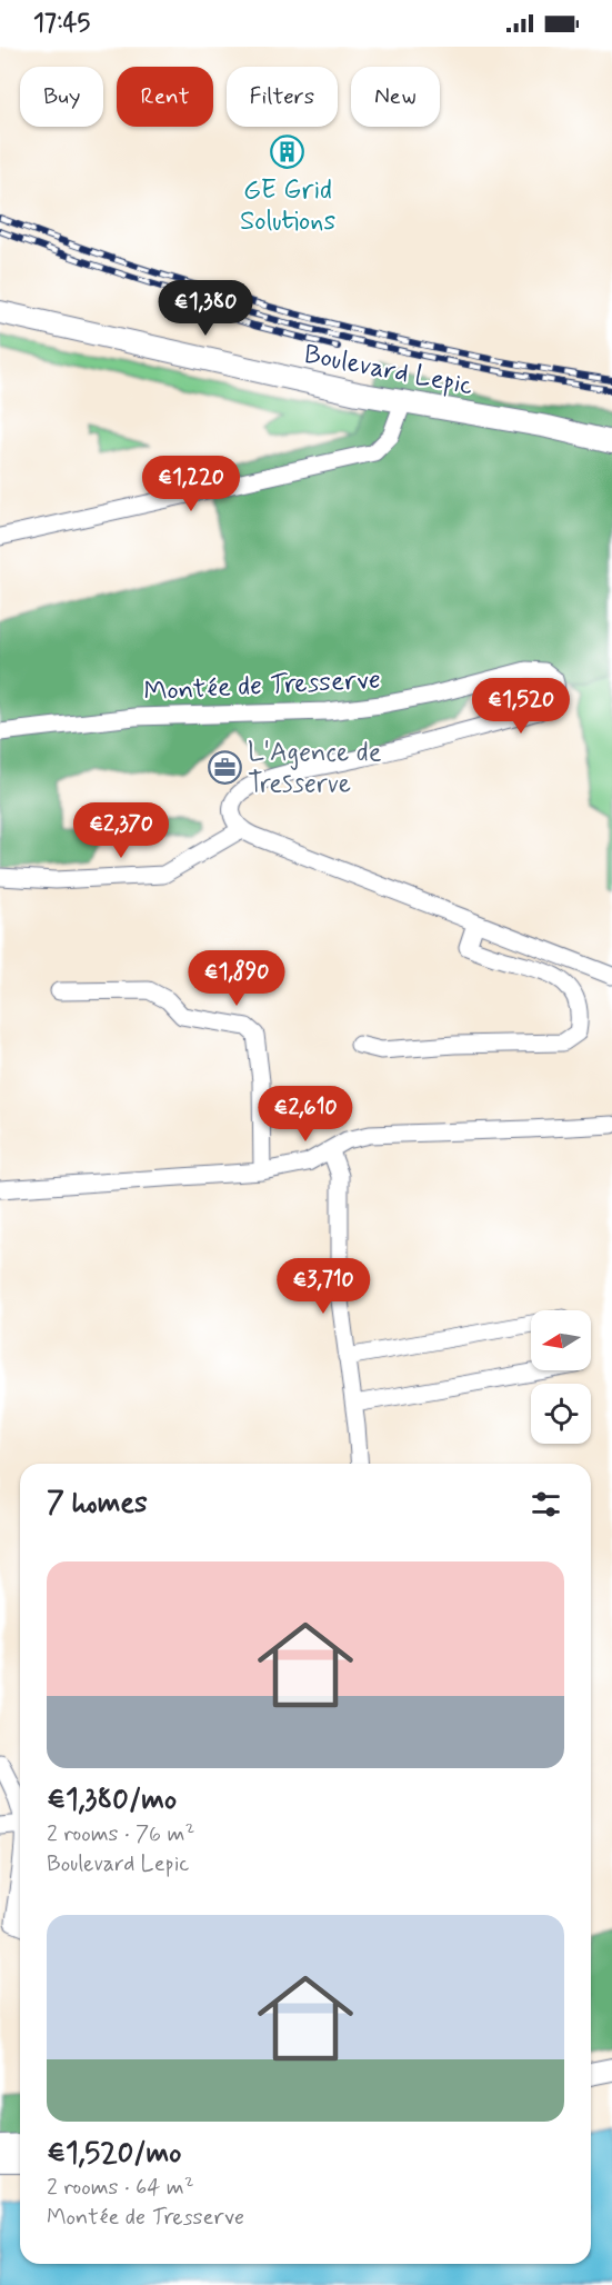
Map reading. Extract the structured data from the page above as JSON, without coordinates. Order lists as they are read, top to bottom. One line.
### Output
{"streets":{"main road":["Boulevard Lepic"],"street":["Montée de Tresserve"]},"places":{"building":["GE Grid Solutions"],"office":["L'Agence de Tresserve"]},"north":"left","page":{"status":"17:45","chip":["Buy","Rent","Filters","New"],"price":["€1,380","€1,220","€1,520","€2,370","€1,890","€2,610","€3,710"],"heading":"7 homes","list":[{"name":"€1,380/mo","note":"2 rooms · 76 m² · Boulevard Lepic"},{"name":"€1,520/mo","note":"2 rooms · 64 m² · Montée de Tresserve"}]}}
